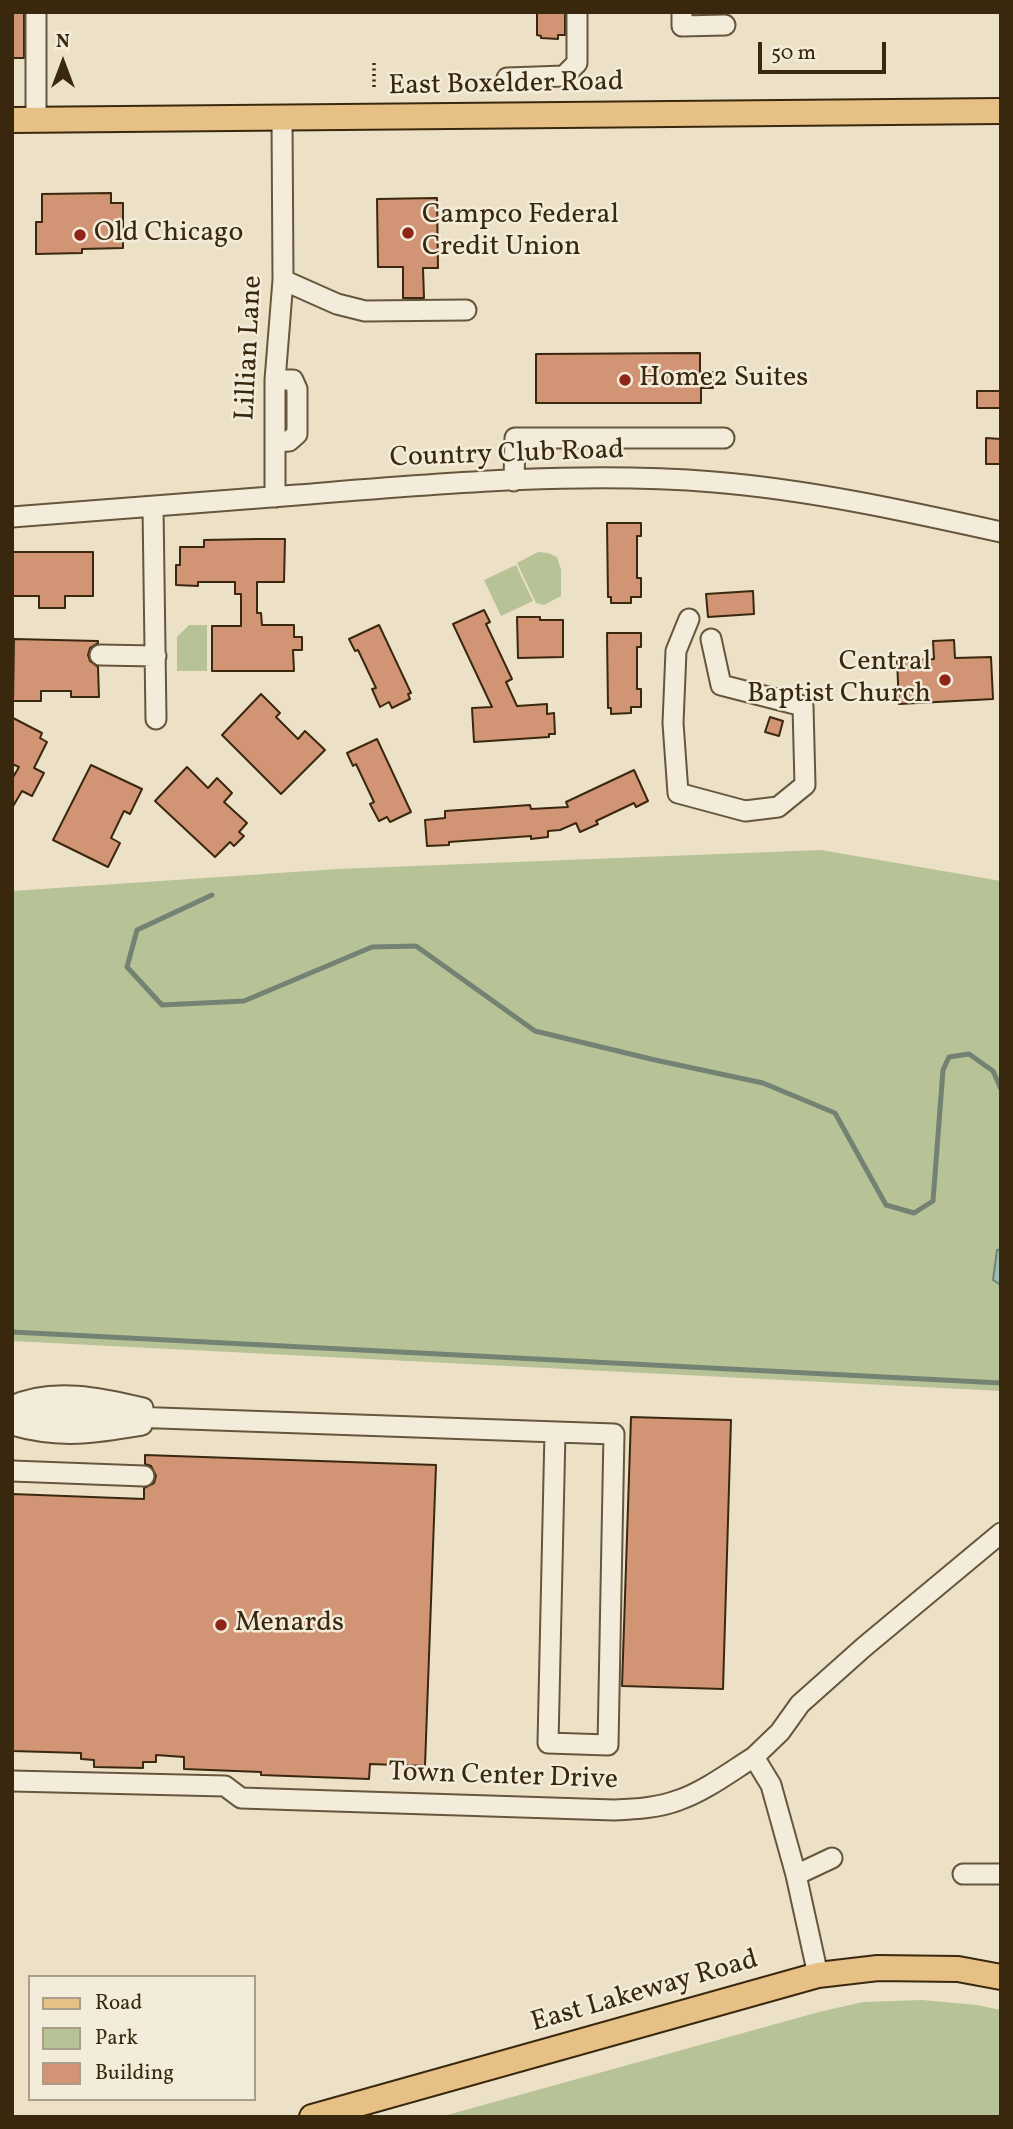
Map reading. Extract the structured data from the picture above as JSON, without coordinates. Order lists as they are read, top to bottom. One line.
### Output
{"streets":{"main road":["East Boxelder Road","East Lakeway Road"],"street":["Lillian Lane","Country Club Road","Town Center Drive"]},"crossings":[["East Boxelder Road","Lillian Lane"],["Lillian Lane","Country Club Road"]],"places":["Campco Federal Credit Union","Old Chicago","Home2 Suites","Central Baptist Church","Menards"],"legend":["Road","Park","Building"],"scale_bar":"50 m","north":"top"}
